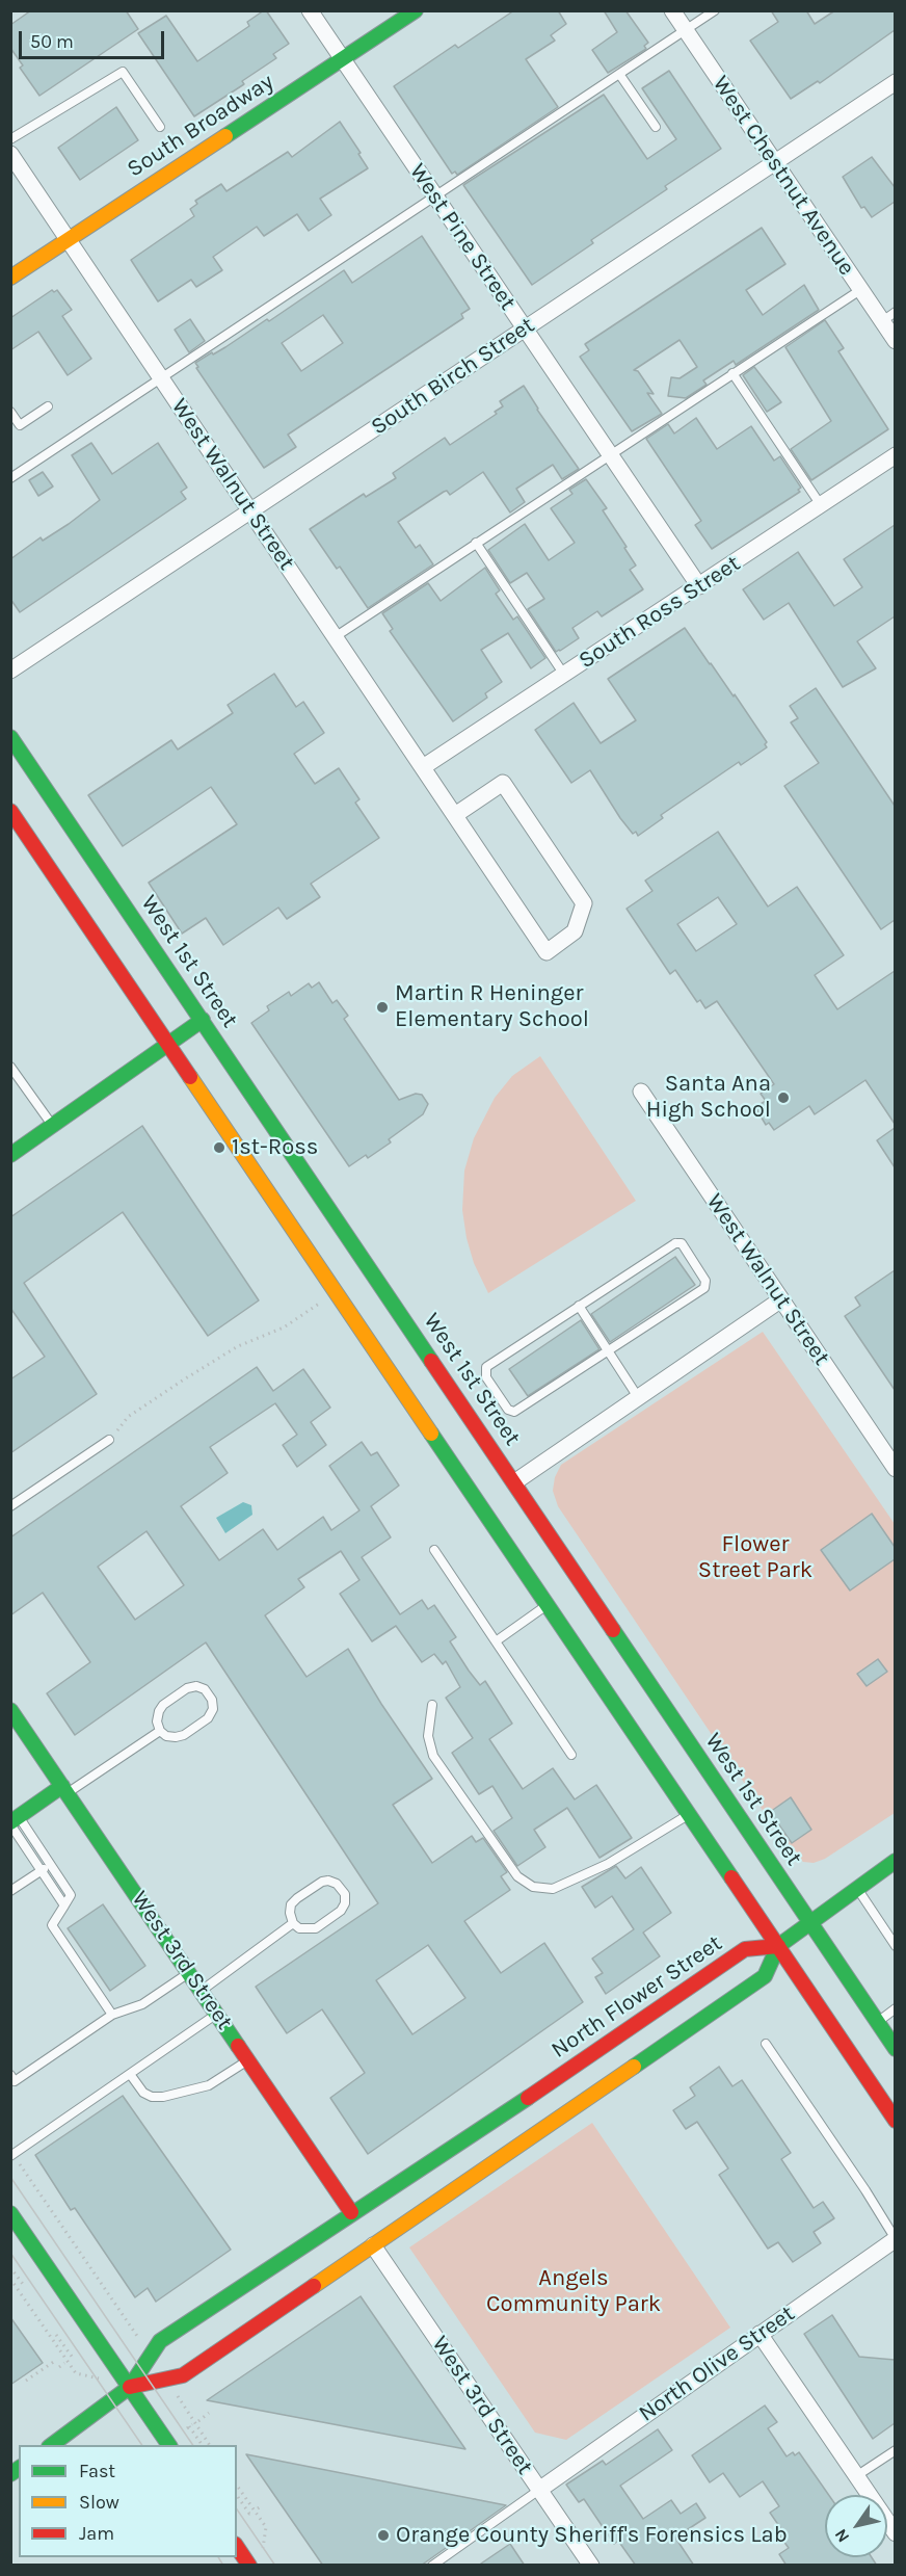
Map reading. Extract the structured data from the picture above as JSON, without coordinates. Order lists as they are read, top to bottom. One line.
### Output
{"streets":{"main road":["South Broadway","West 1st Street","West 3rd Street","North Flower Street"],"street":["West Chestnut Avenue","West Pine Street","South Birch Street","West Walnut Street","South Ross Street","North Olive Street"]},"crossings":[["South Broadway","West Pine Street"],["South Broadway","West Walnut Street"],["West Chestnut Avenue","South Birch Street"],["West Pine Street","South Birch Street"],["West Pine Street","South Ross Street"],["South Birch Street","West Walnut Street"],["West Walnut Street","South Ross Street"],["West 3rd Street","North Flower Street"],["West 3rd Street","North Olive Street"]],"parks":["Flower Street Park","Angels Community Park"],"places":["Martin R Heninger Elementary School","Santa Ana High School","1st-Ross","Orange County Sheriff's Forensics Lab"],"legend":["Fast","Slow","Jam"],"scale_bar":"50 m","north":"bottom left"}
